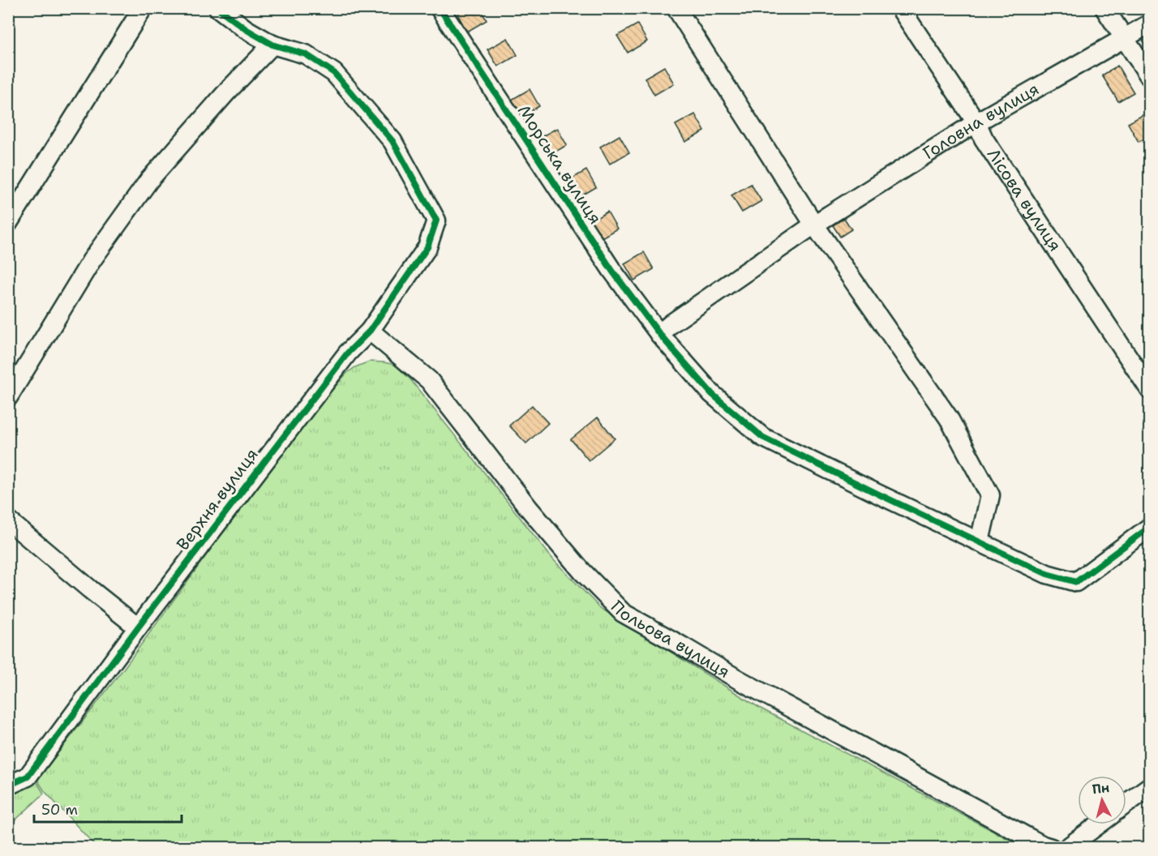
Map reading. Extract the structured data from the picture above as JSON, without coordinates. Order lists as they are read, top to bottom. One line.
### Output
{"streets":{"street":["Головна вулиця","Морська вулиця","Лісова вулиця","Верхня вулиця","Польова вулиця"]},"crossings":[["Головна вулиця","Морська вулиця"],["Головна вулиця","Лісова вулиця"],["Верхня вулиця","Польова вулиця"]],"scale_bar":"50 m","north":"top"}
